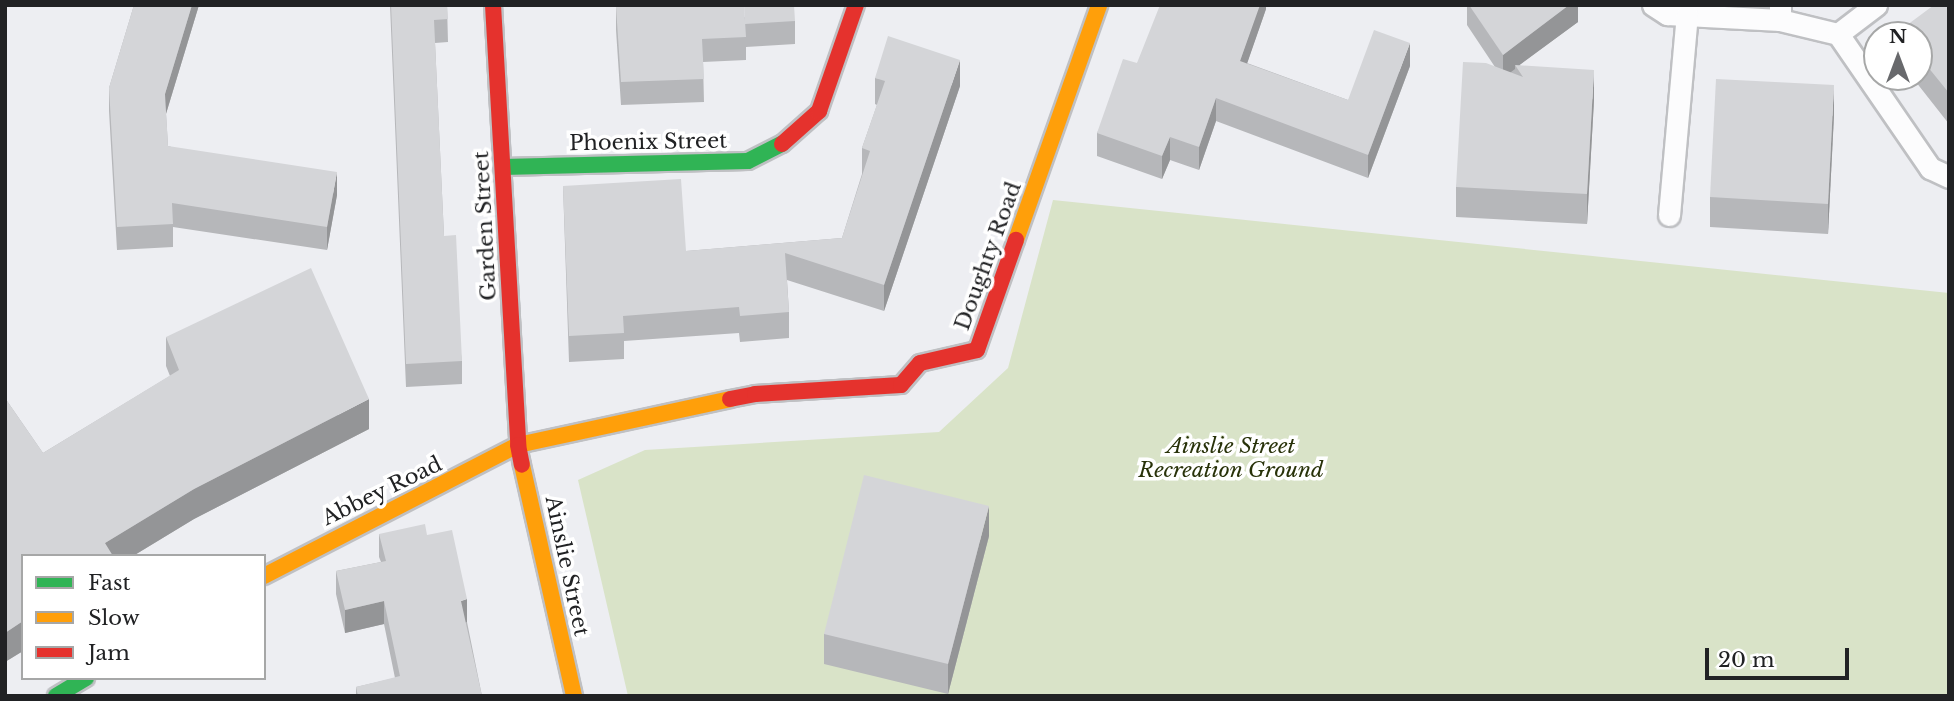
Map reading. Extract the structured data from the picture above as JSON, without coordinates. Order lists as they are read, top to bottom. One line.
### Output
{"streets":{"street":["Phoenix Street","Garden Street","Doughty Road","Abbey Road","Ainslie Street"]},"crossings":[["Phoenix Street","Garden Street"],["Garden Street","Doughty Road"],["Garden Street","Abbey Road"],["Garden Street","Ainslie Street"],["Doughty Road","Abbey Road"],["Doughty Road","Ainslie Street"],["Abbey Road","Ainslie Street"]],"parks":["Ainslie Street Recreation Ground"],"legend":["Fast","Slow","Jam"],"scale_bar":"20 m","north":"top"}
